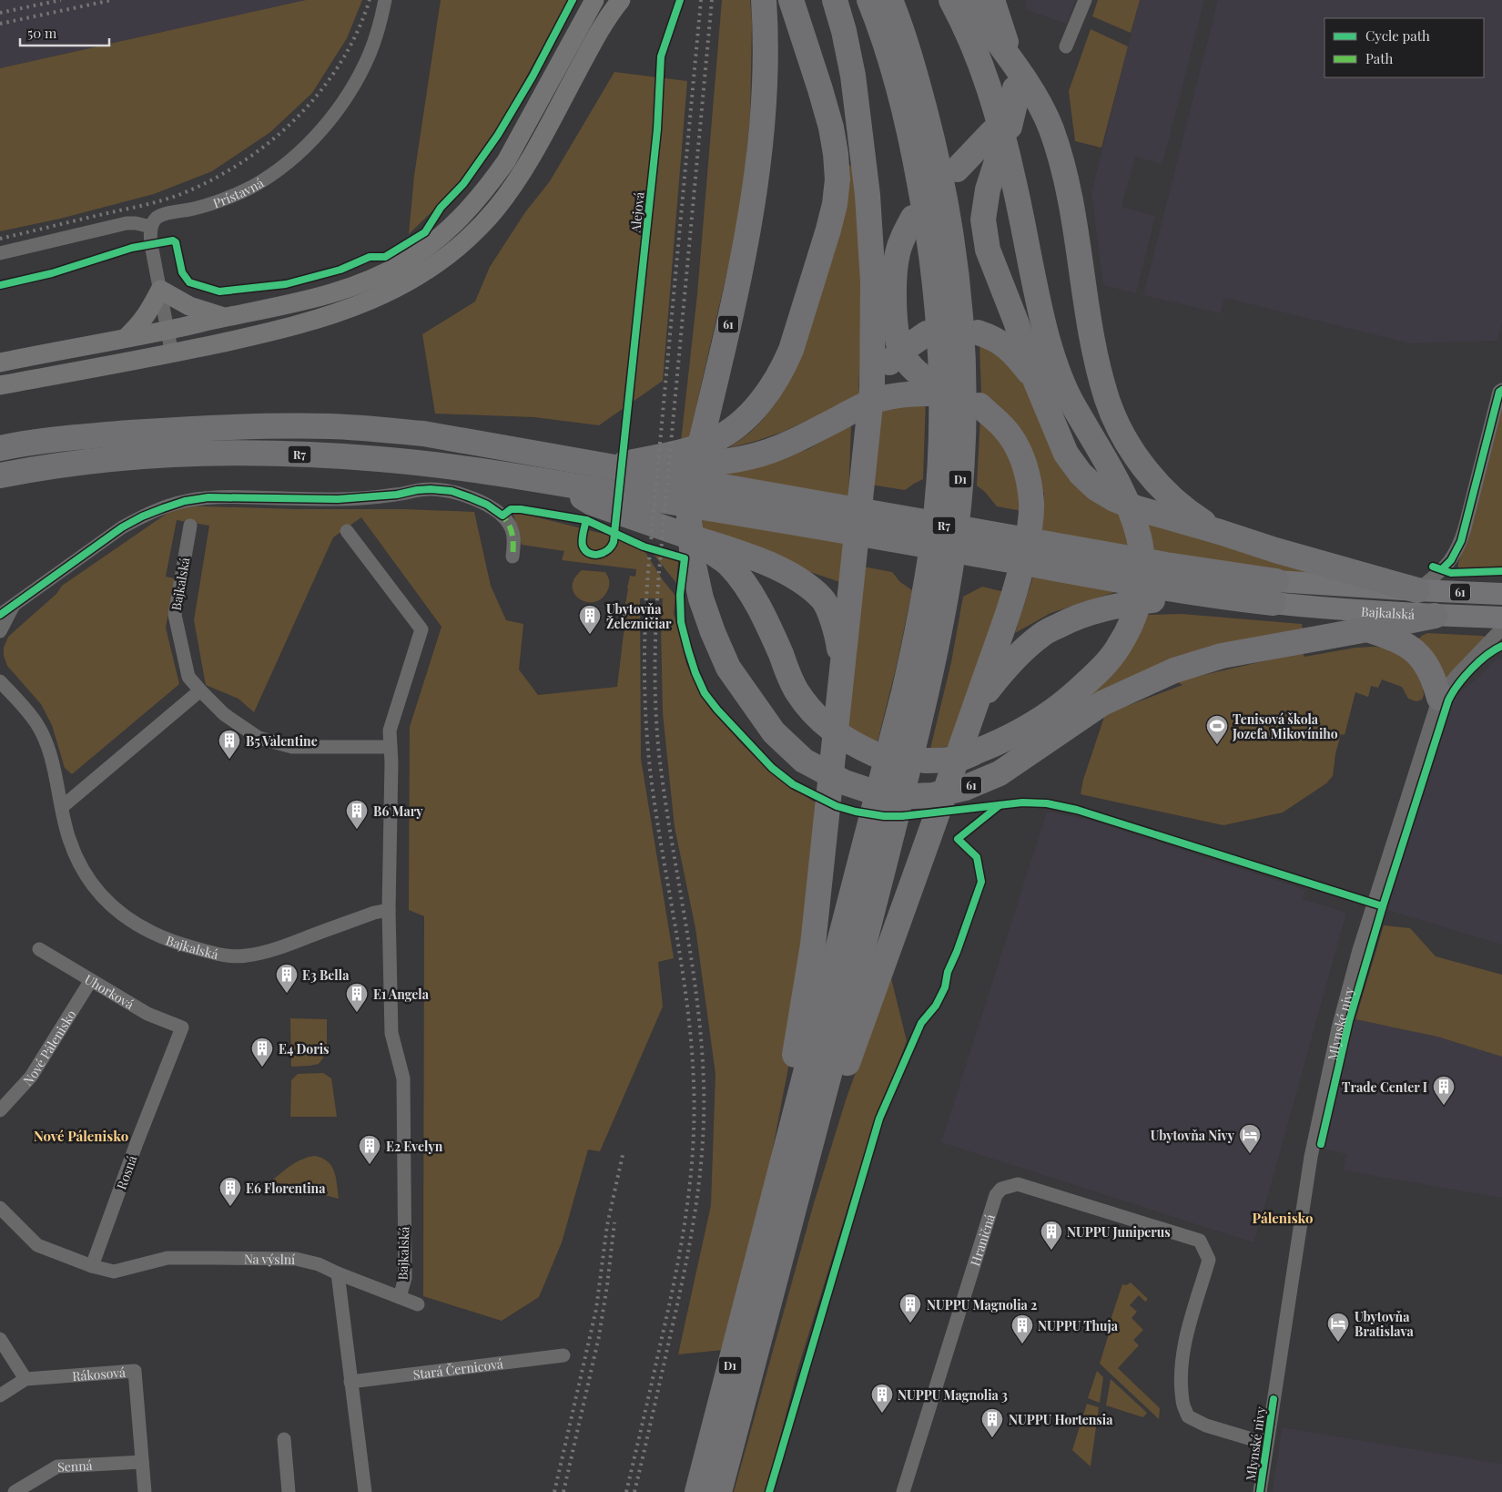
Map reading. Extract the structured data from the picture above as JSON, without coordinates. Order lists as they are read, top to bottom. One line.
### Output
{"streets":{"highway":["61","R7","D1"],"main road":["Bajkalská"],"street":["Prístavná","Uhorková","Mlynské nivy","Nové Pálenisko","Rosná","Hraničná","Na výslní","Stará Černicová","Rákosová","Senná"],"cycle path":["Alejová"]},"crossings":[["61","Bajkalská"],["R7","Bajkalská"],["Bajkalská","Na výslní"],["Uhorková","Nové Pálenisko"],["Uhorková","Rosná"],["Mlynské nivy","Hraničná"],["Rosná","Na výslní"],["Rákosová","Senná"]],"districts":["Nové Pálenisko","Pálenisko"],"places":{"building":["Ubytovňa Železničiar","B5 Valentine","B6 Mary","E3 Bella","E1 Angela","E4 Doris","Trade Center I","E2 Evelyn","E6 Florentina","NUPPU Juniperus","NUPPU Magnolia 2","NUPPU Thuja","NUPPU Magnolia 3","NUPPU Hortensia"],"sports":["Tenisová škola Jozefa Mikovíniho"],"hotel":["Ubytovňa Nivy","Ubytovňa Bratislava"]},"legend":["Cycle path","Path"],"scale_bar":"50 m"}
